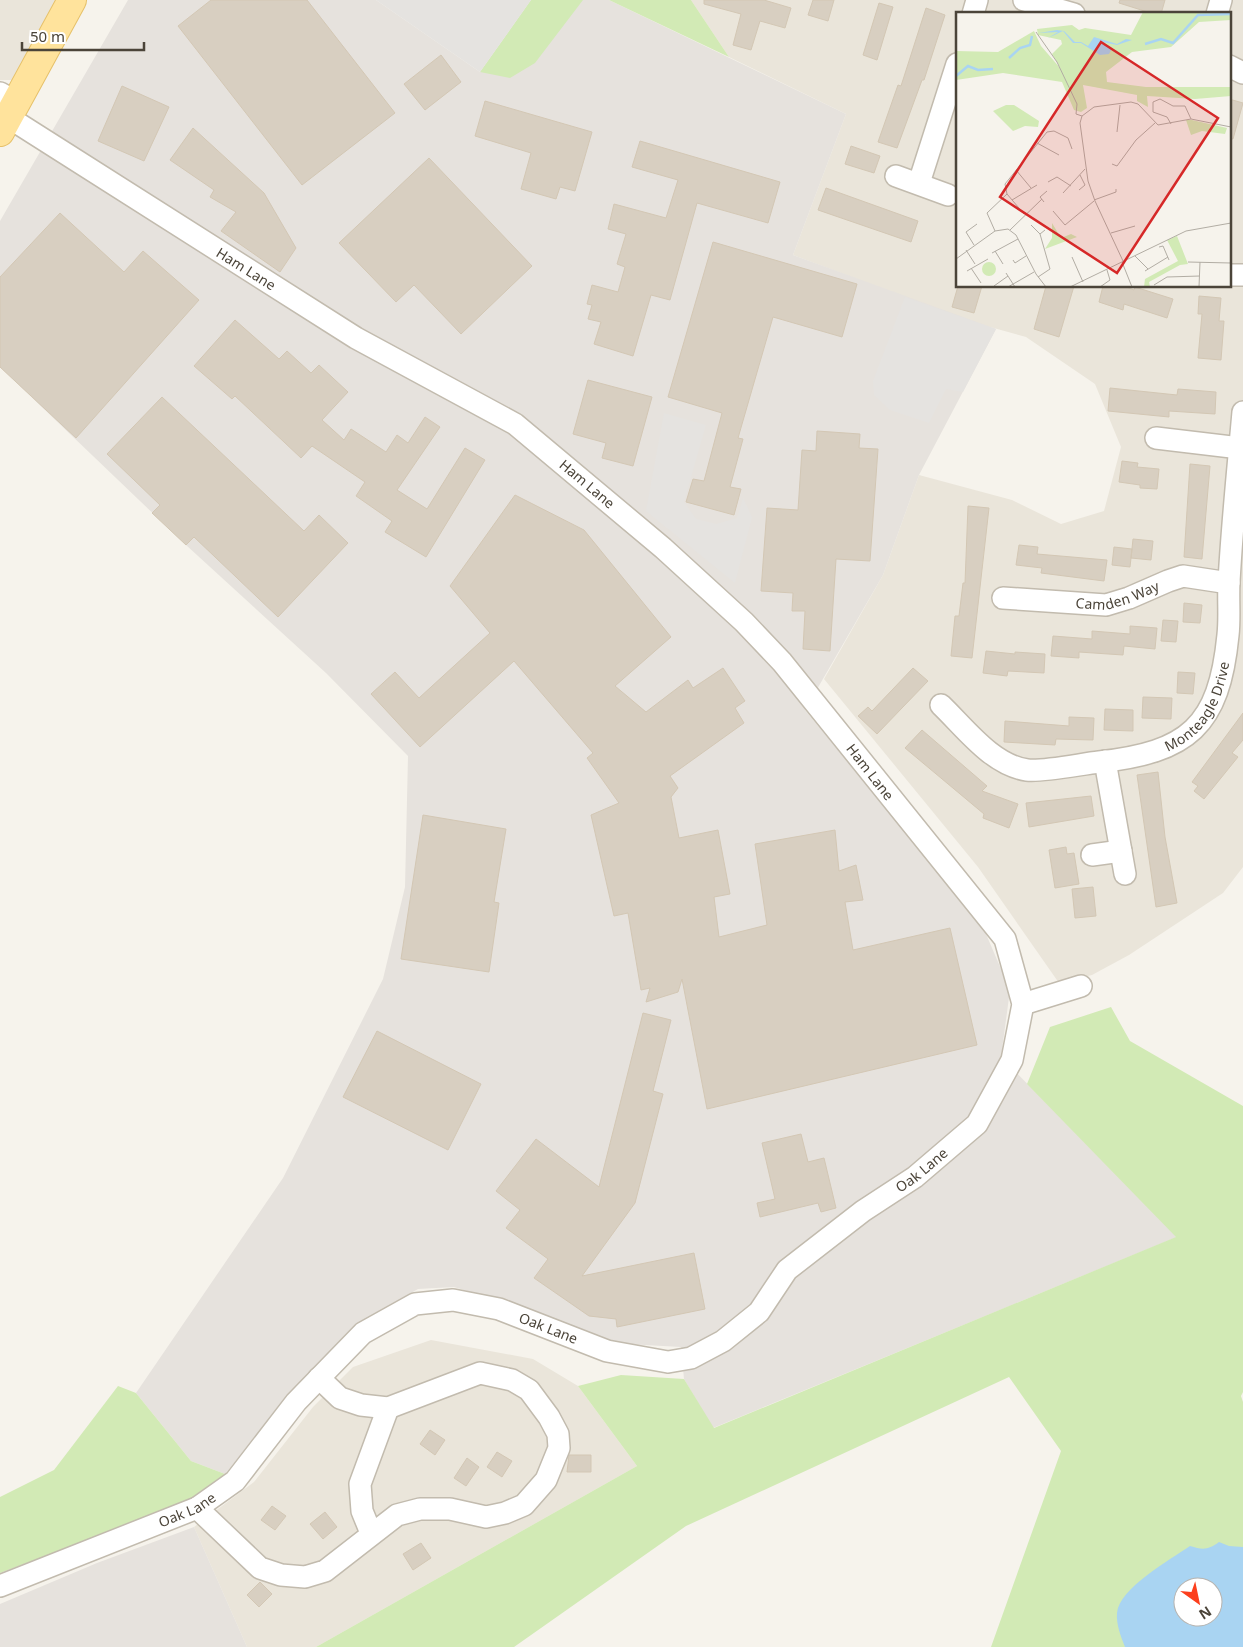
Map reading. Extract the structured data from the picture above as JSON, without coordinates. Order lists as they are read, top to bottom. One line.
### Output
{"streets":{"street":["Ham Lane","Camden Way","Monteagle Drive","Oak Lane"]},"crossings":[["Ham Lane","Oak Lane"],["Camden Way","Monteagle Drive"]],"scale_bar":"50 m","north":"bottom right"}
